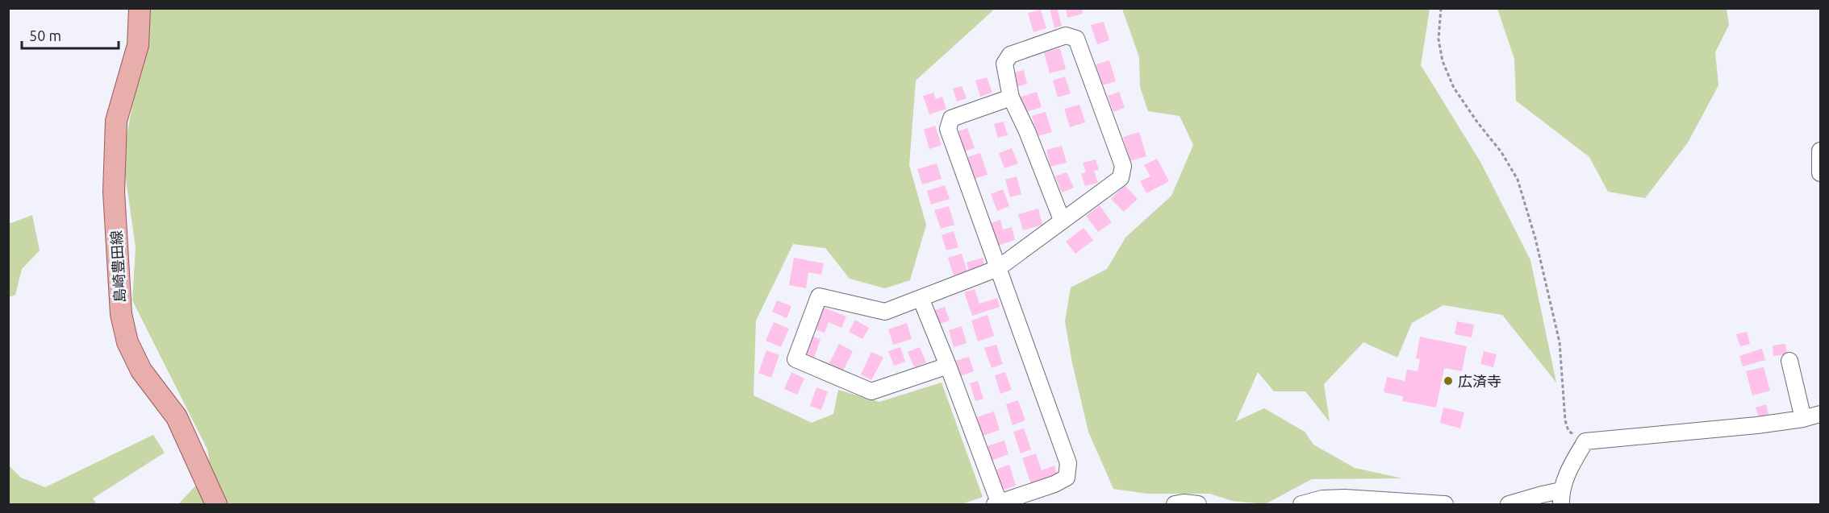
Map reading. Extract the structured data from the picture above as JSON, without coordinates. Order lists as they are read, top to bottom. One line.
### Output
{"streets":{"main road":["島崎豊田線"]},"places":["広済寺"],"scale_bar":"50 m"}
